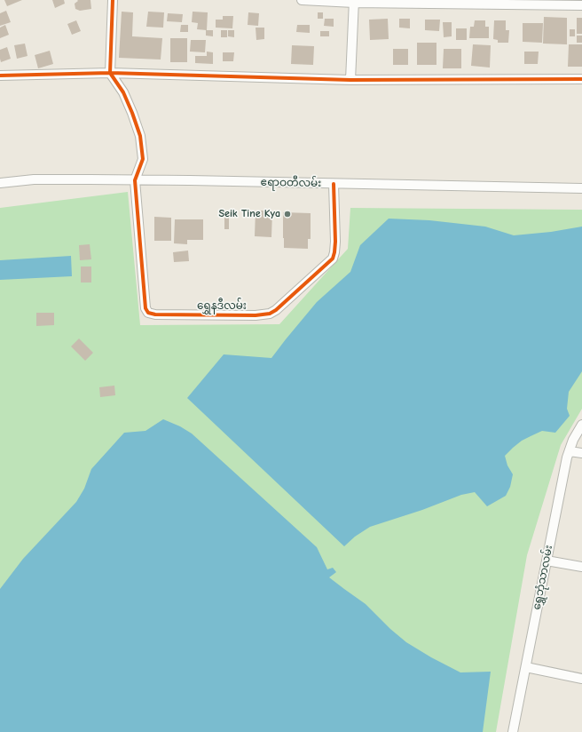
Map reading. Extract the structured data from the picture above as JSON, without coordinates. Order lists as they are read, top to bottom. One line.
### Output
{"streets":{"street":["ဧရာဝတီလမ်း","ရွှေနဒီလမ်း","ရွှေဘုံသာလမ်း"]},"crossings":[["ဧရာဝတီလမ်း","ရွှေနဒီလမ်း"]],"places":["Seik Tine Kya"]}
